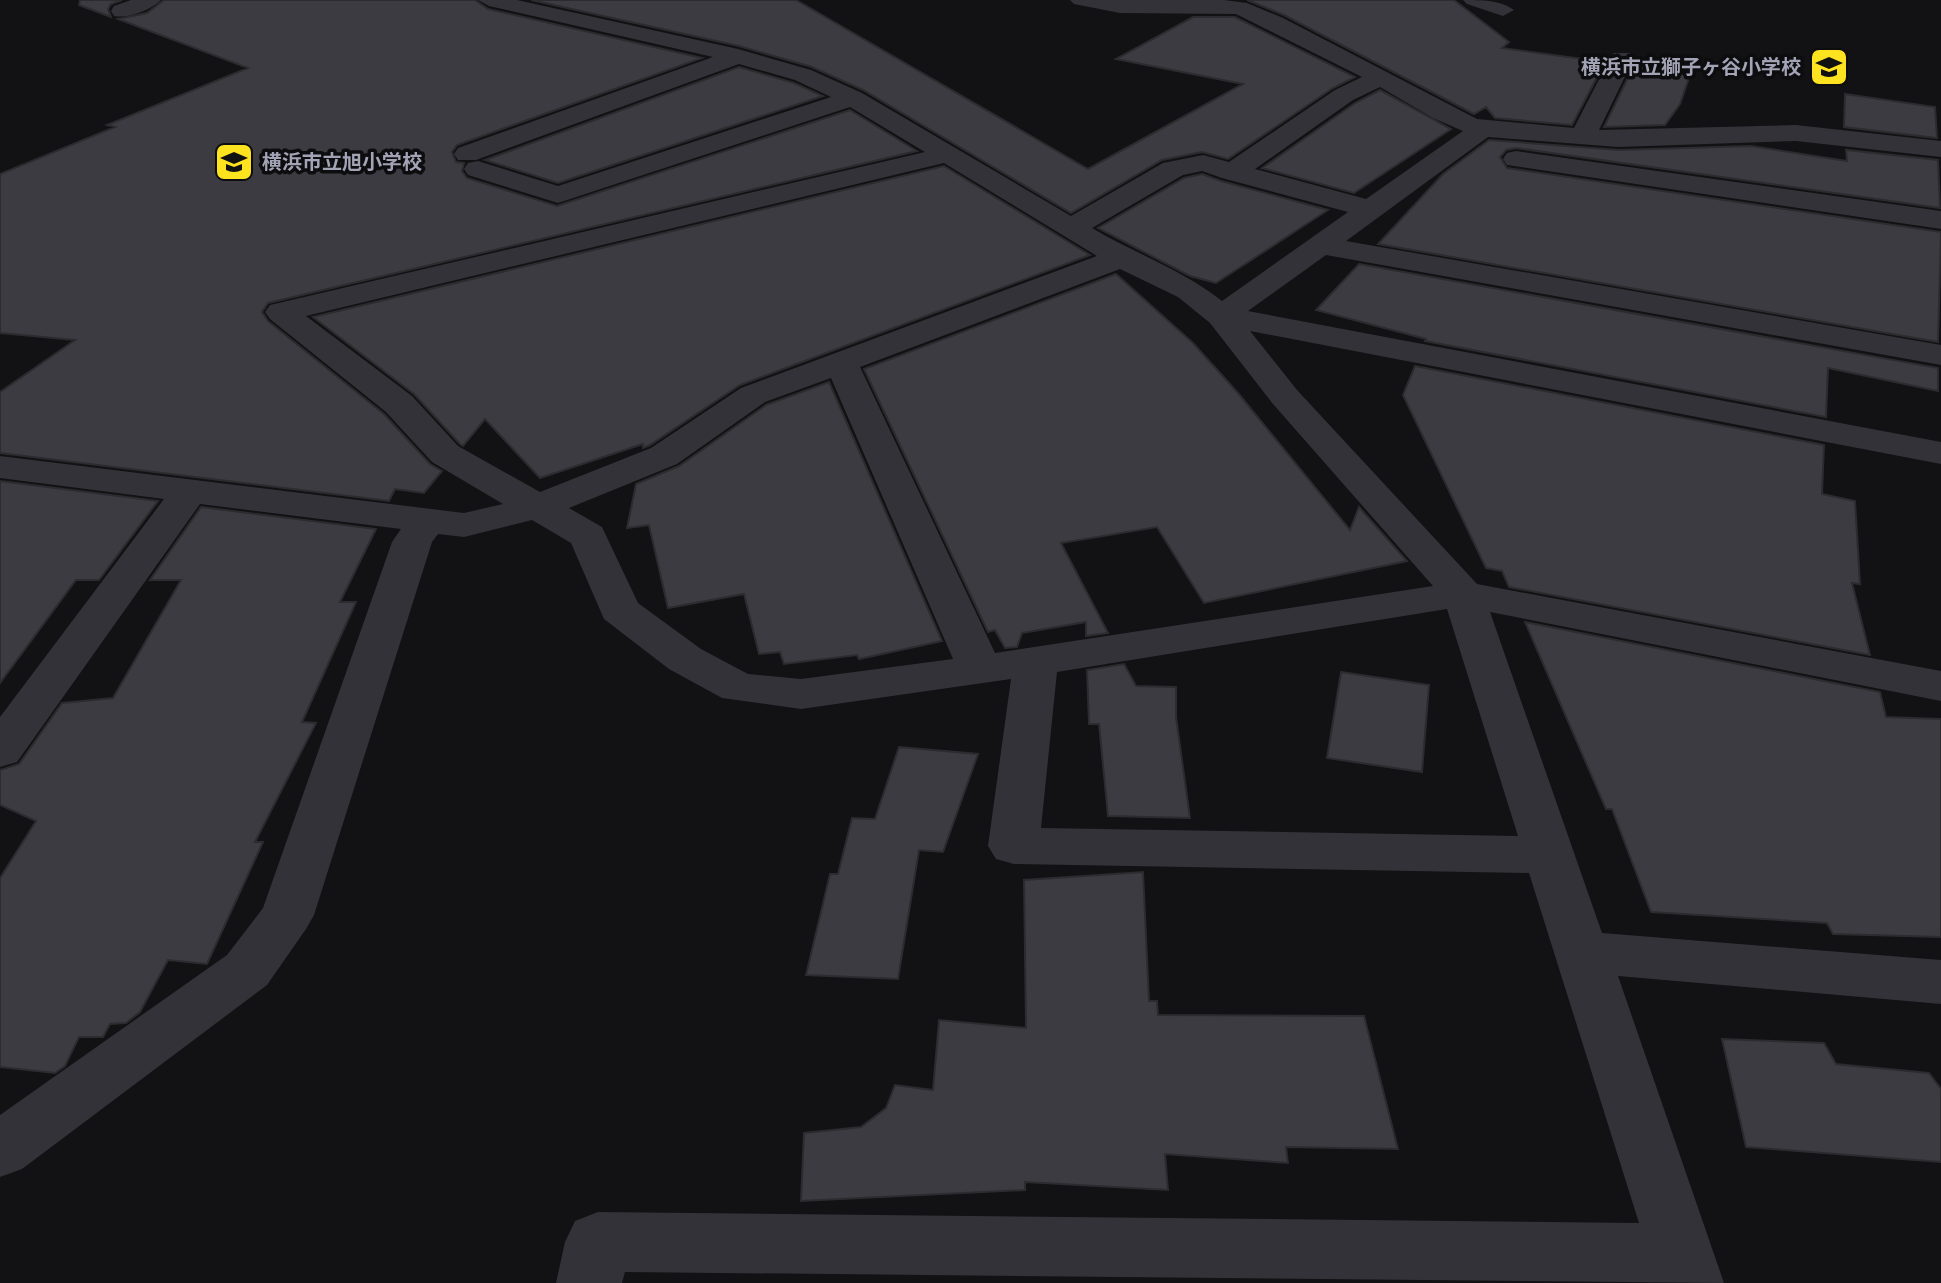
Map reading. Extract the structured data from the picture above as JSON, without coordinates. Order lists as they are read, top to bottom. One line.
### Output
{"places":{"school or university":["横浜市立獅子ヶ谷小学校","横浜市立旭小学校"]}}
